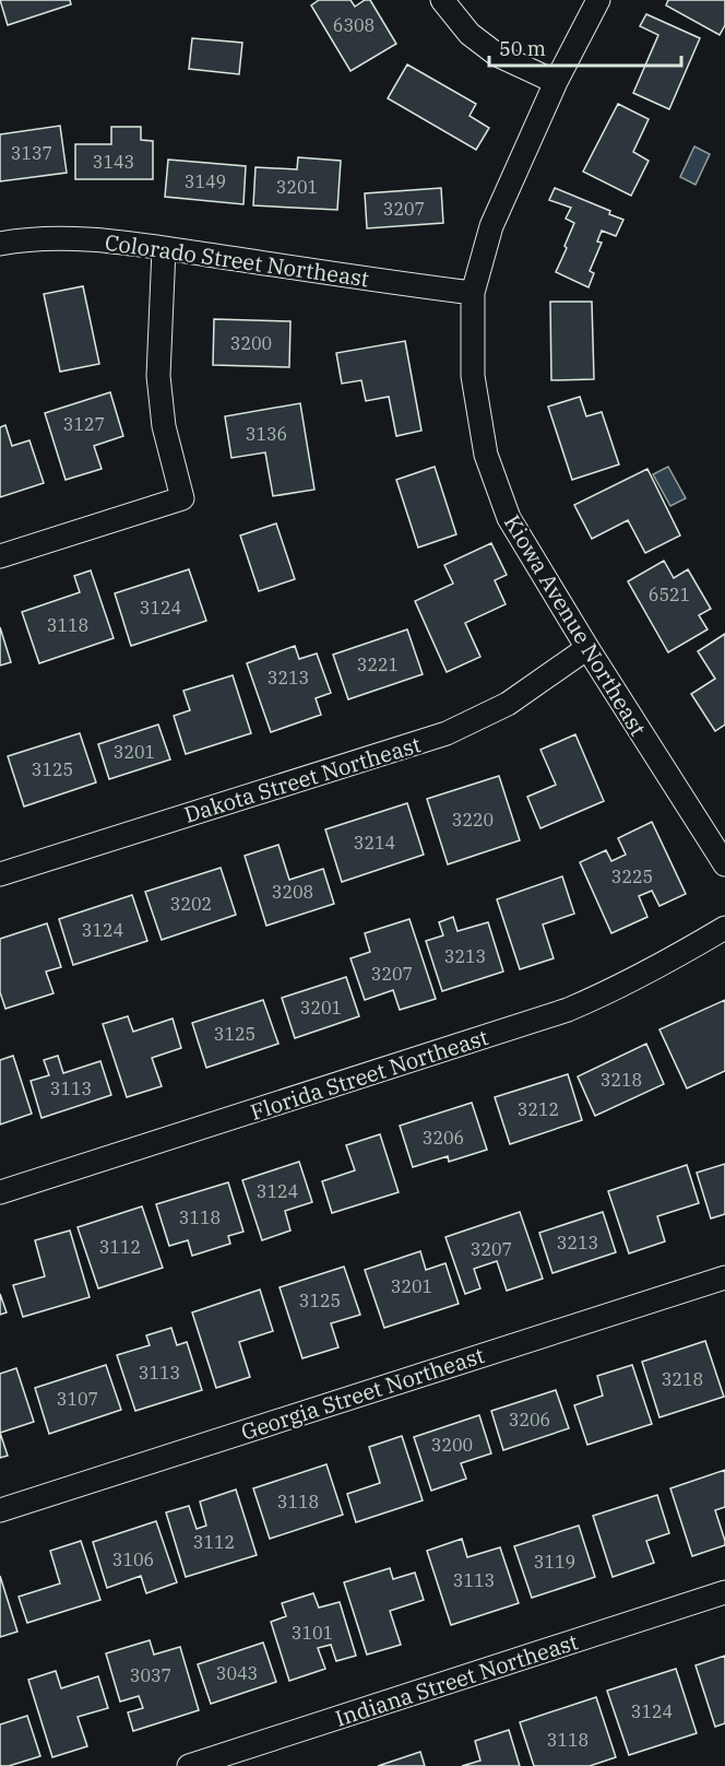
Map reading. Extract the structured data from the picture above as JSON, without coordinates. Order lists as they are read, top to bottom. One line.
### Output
{"streets":{"street":["Colorado Street Northeast","Kiowa Avenue Northeast","Dakota Street Northeast","Florida Street Northeast","Georgia Street Northeast","Indiana Street Northeast"]},"crossings":[["Colorado Street Northeast","Kiowa Avenue Northeast"],["Kiowa Avenue Northeast","Dakota Street Northeast"]],"house_numbers":["6308","3137","3143","3149","3201","3207","3200","3127","3136","6521","3124","3118","3221","3213","3201","3125","3220","3214","3225","3208","3202","3124","3213","3207","3201","3125","3218","3113","3212","3206","3124","3118","3213","3112","3207","3201","3125","3113","3218","3107","3206","3200","3118","3112","3106","3119","3113","3101","3043","3037","3124","3118"],"scale_bar":"50 m"}
